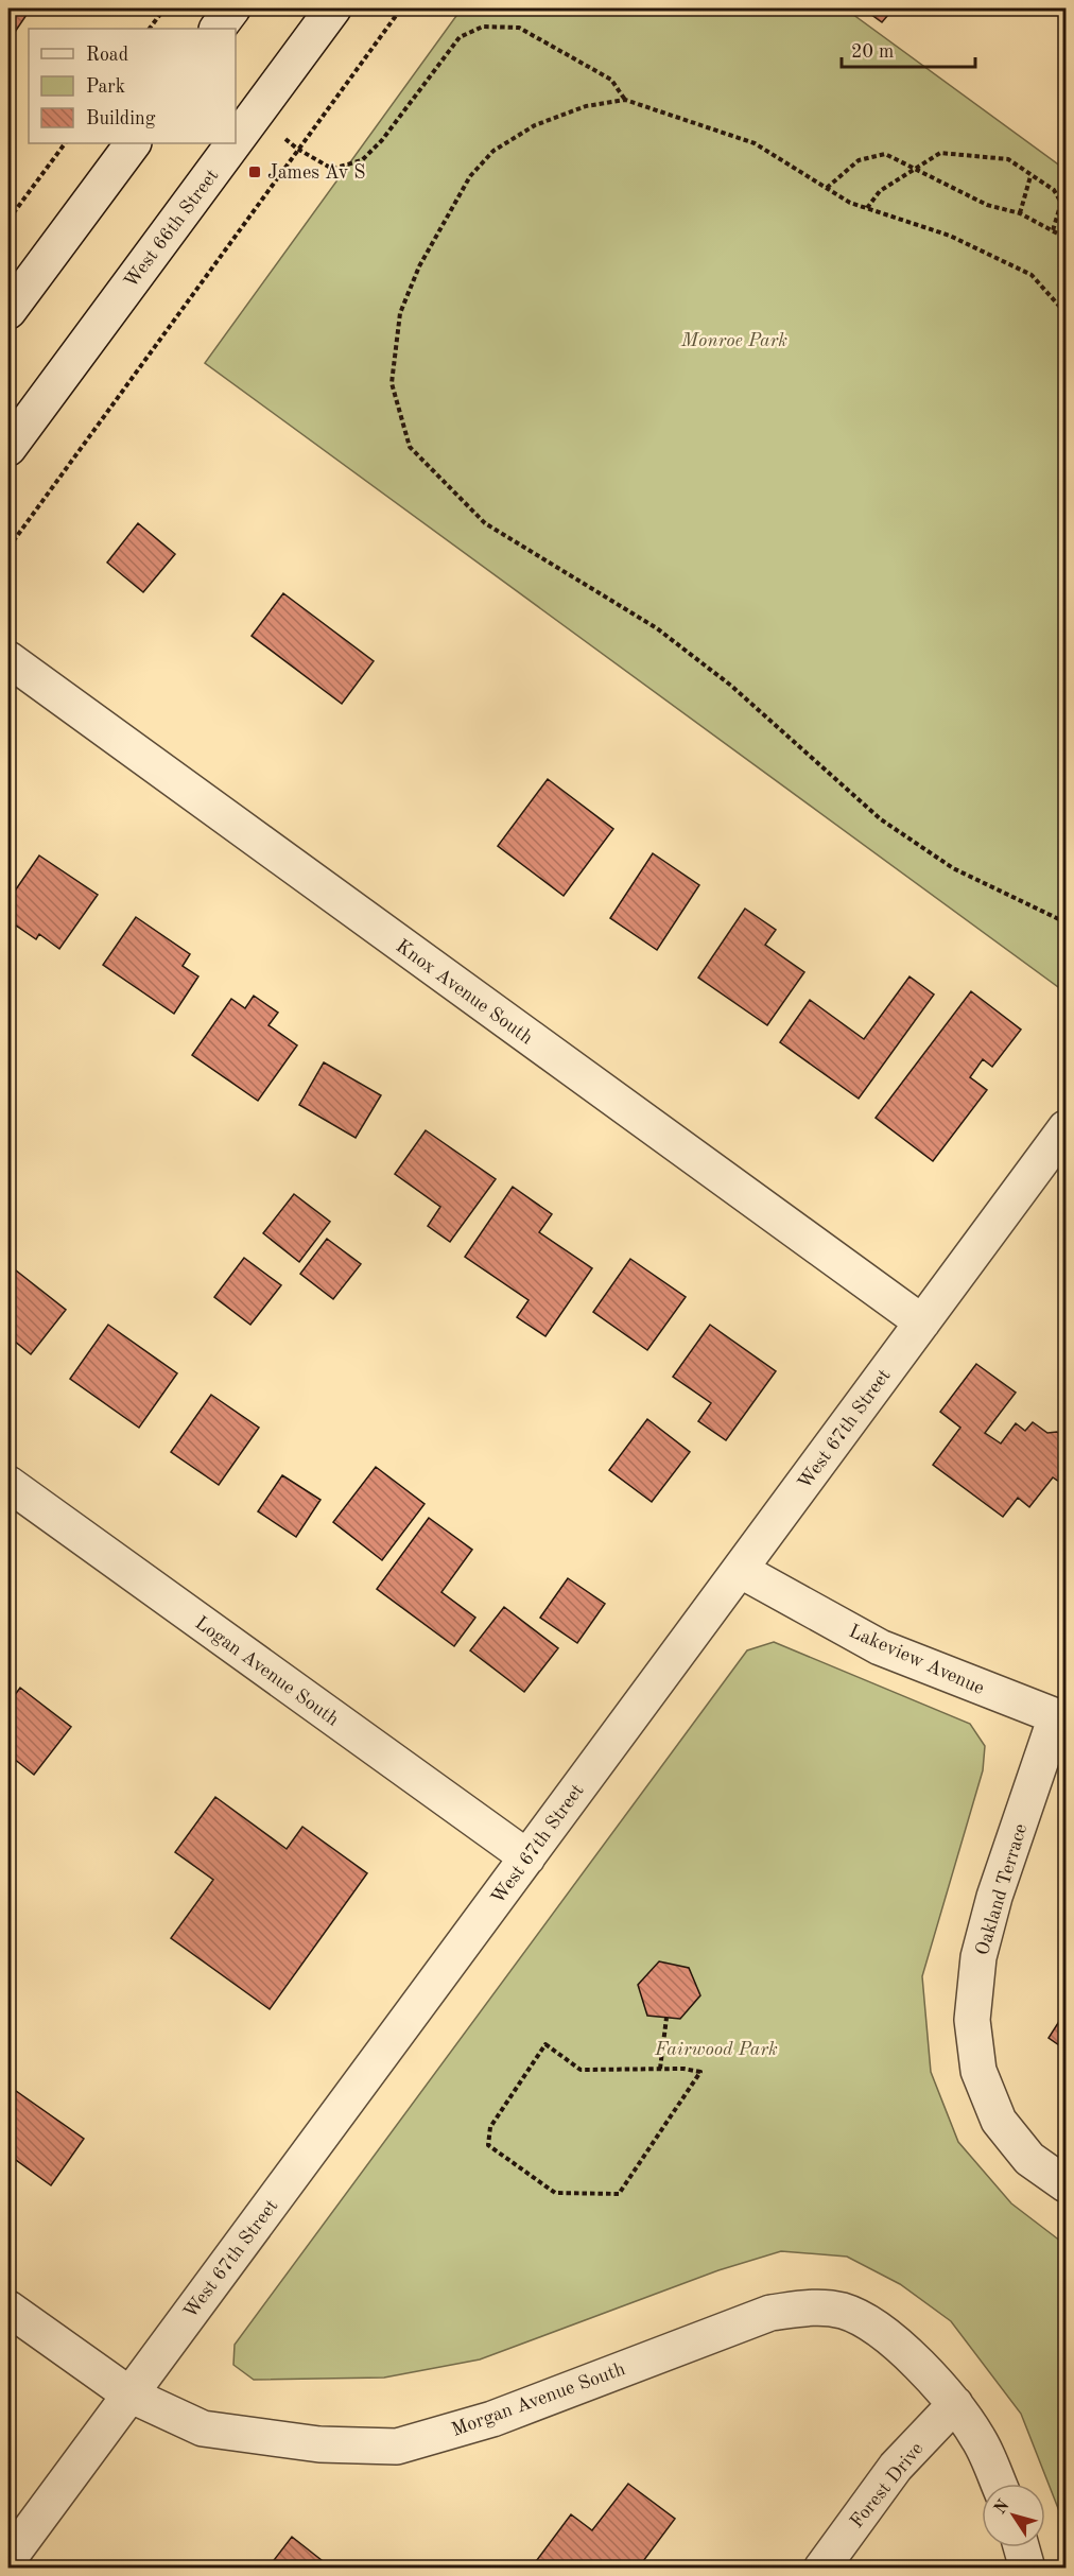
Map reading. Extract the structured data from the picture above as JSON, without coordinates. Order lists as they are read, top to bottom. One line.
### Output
{"streets":{"street":["West 66th Street","Knox Avenue South","West 67th Street","Lakeview Avenue","Logan Avenue South","Oakland Terrace","Morgan Avenue South","Forest Drive"]},"crossings":[["Knox Avenue South","West 67th Street"],["West 67th Street","Lakeview Avenue"],["West 67th Street","Logan Avenue South"],["West 67th Street","Morgan Avenue South"],["Lakeview Avenue","Oakland Terrace"],["Morgan Avenue South","Forest Drive"]],"parks":["Monroe Park","Fairwood Park"],"places":{"transit":["James Av S"]},"legend":["Road","Park","Building"],"scale_bar":"20 m","north":"top left"}
